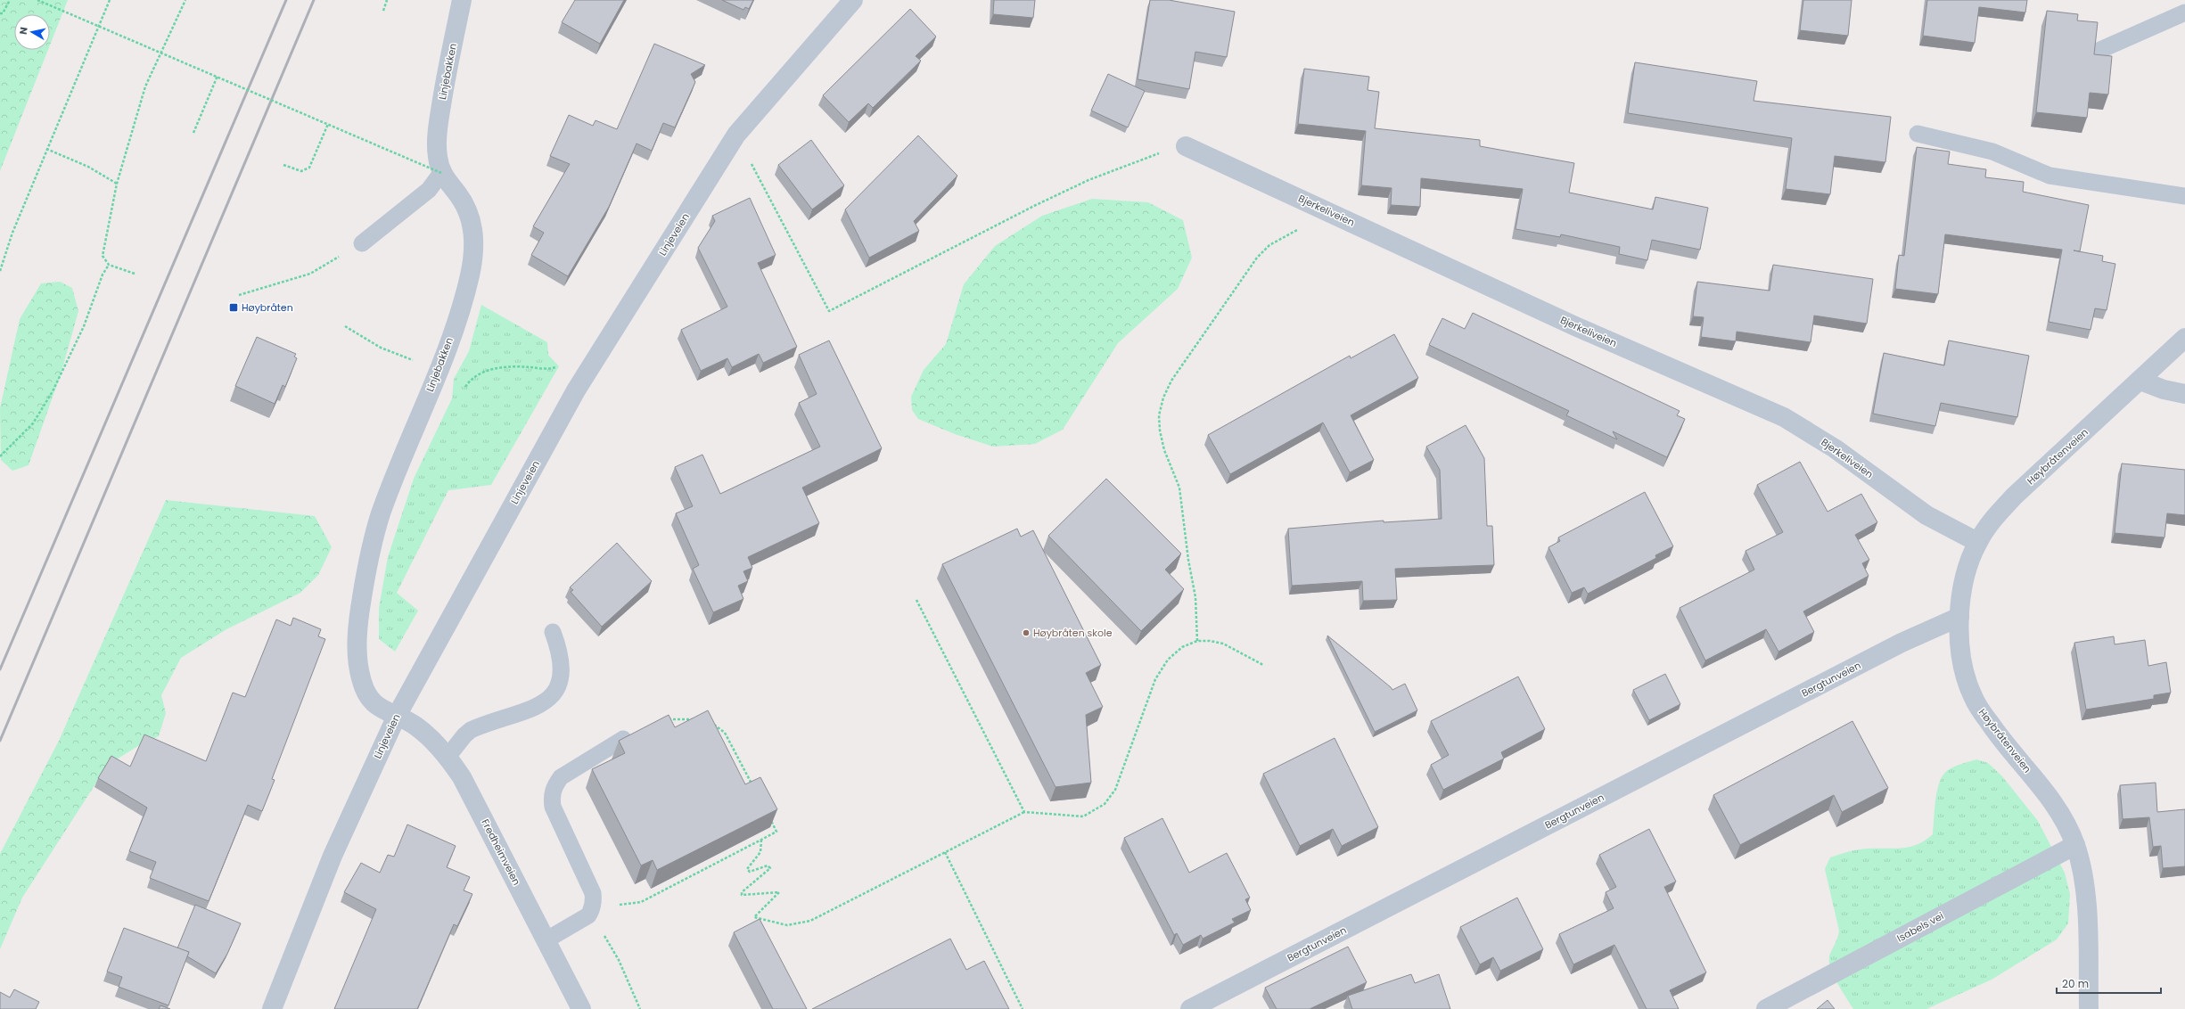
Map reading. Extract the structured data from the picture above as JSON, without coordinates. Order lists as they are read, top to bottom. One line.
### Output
{"streets":{"street":["Linjebakken","Bjerkeliveien","Linjeveien","Høybråtenveien","Bergtunveien","Fredheimveien","Isabels vei"]},"crossings":[["Linjebakken","Linjeveien"],["Linjebakken","Fredheimveien"],["Bjerkeliveien","Høybråtenveien"],["Linjeveien","Fredheimveien"],["Høybråtenveien","Bergtunveien"],["Høybråtenveien","Isabels vei"]],"places":{"transit":["Høybråten"],"other":["Høybråten skole"]},"scale_bar":"20 m","north":"left"}
